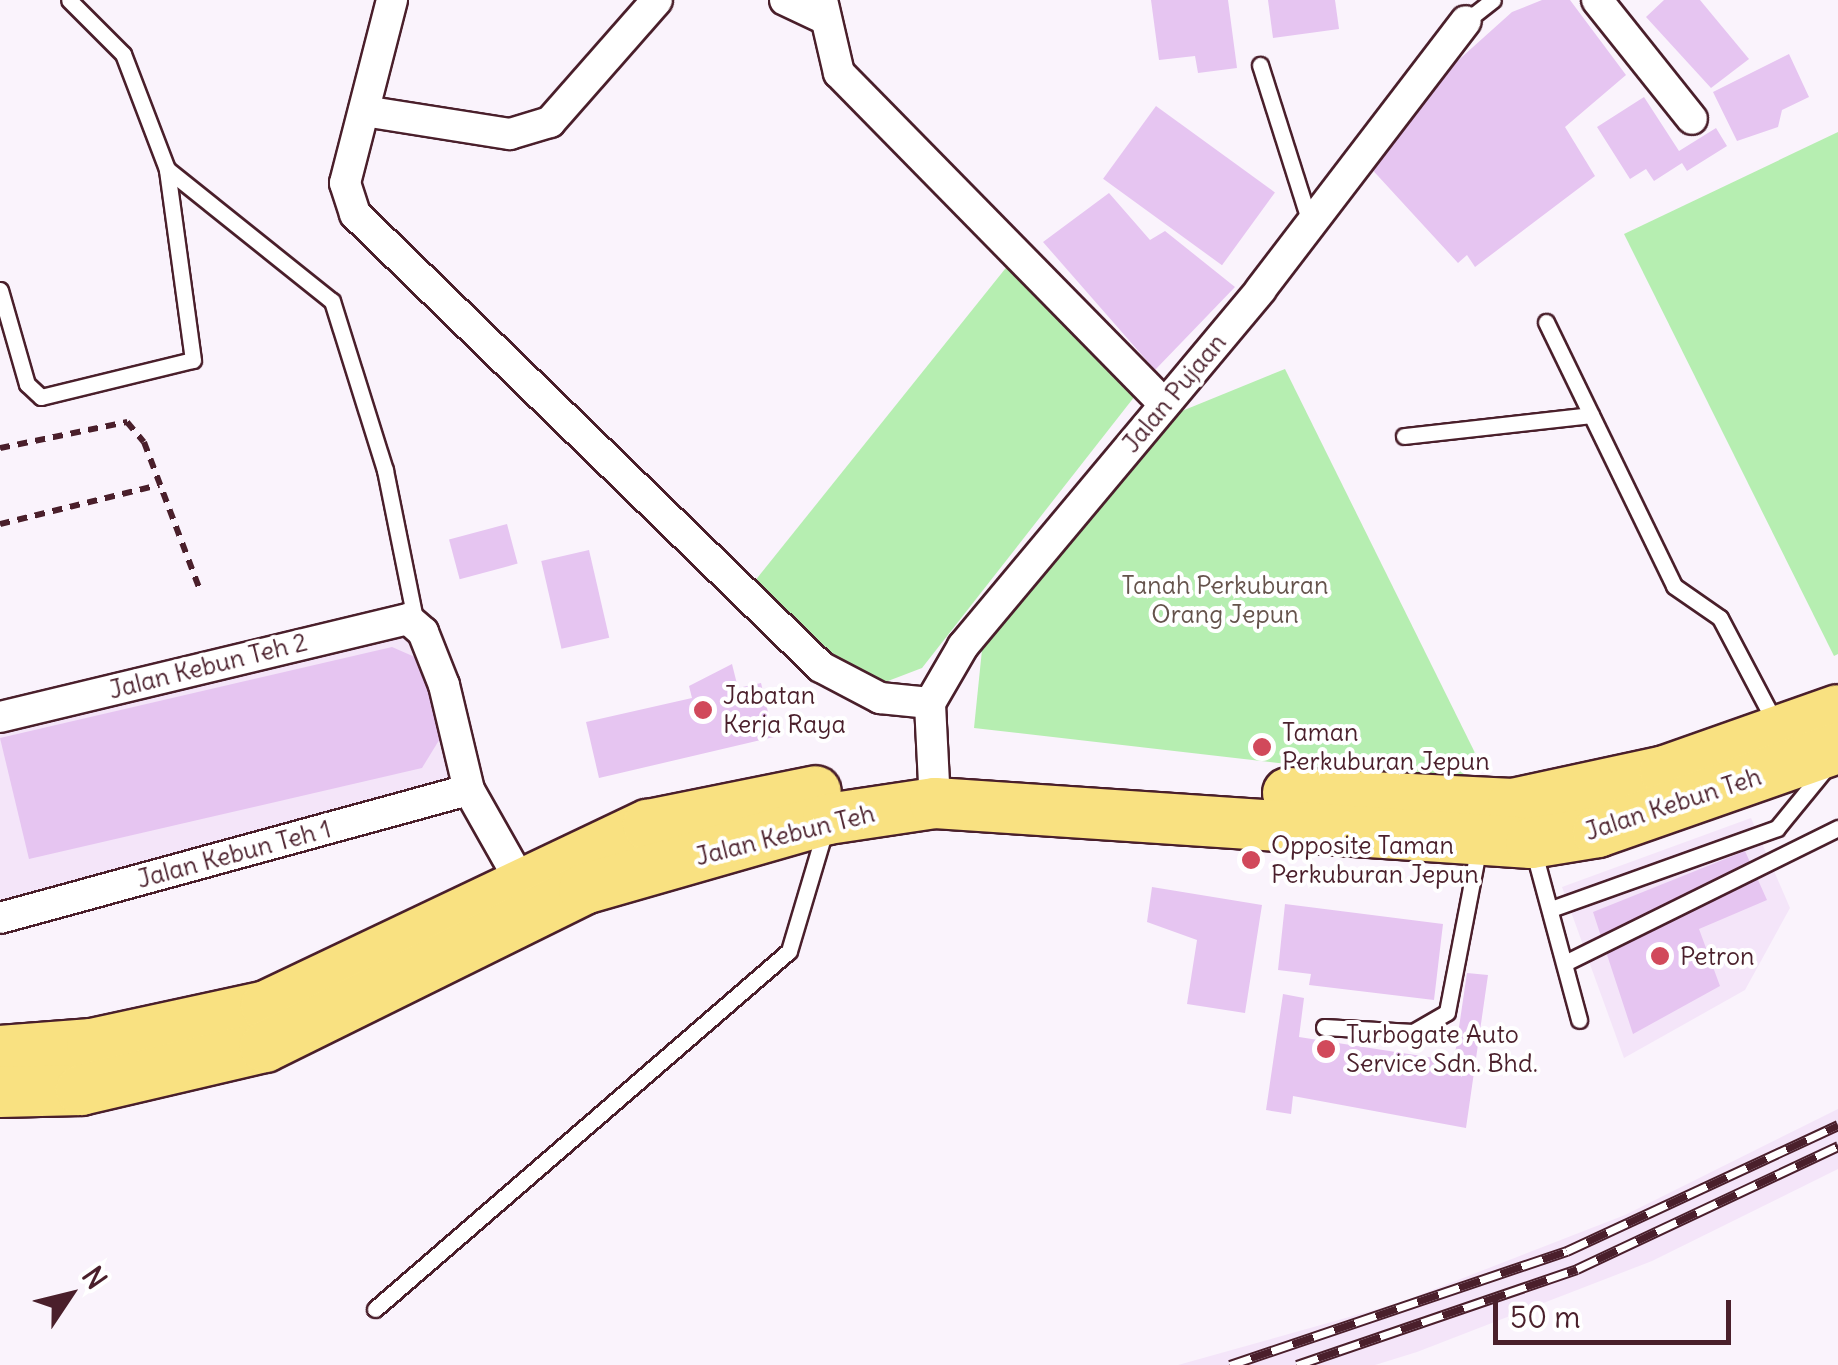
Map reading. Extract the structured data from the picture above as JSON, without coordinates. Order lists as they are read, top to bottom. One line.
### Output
{"streets":{"main road":["Jalan Kebun Teh"],"street":["Jalan Pujaan","Jalan Kebun Teh 2","Jalan Kebun Teh 1"]},"parks":["Tanah Perkuburan Orang Jepun"],"places":["Jabatan Kerja Raya","Taman Perkuburan Jepun","Opposite Taman Perkuburan Jepun","Petron","Turbogate Auto Service Sdn. Bhd."],"scale_bar":"50 m","north":"top right"}
